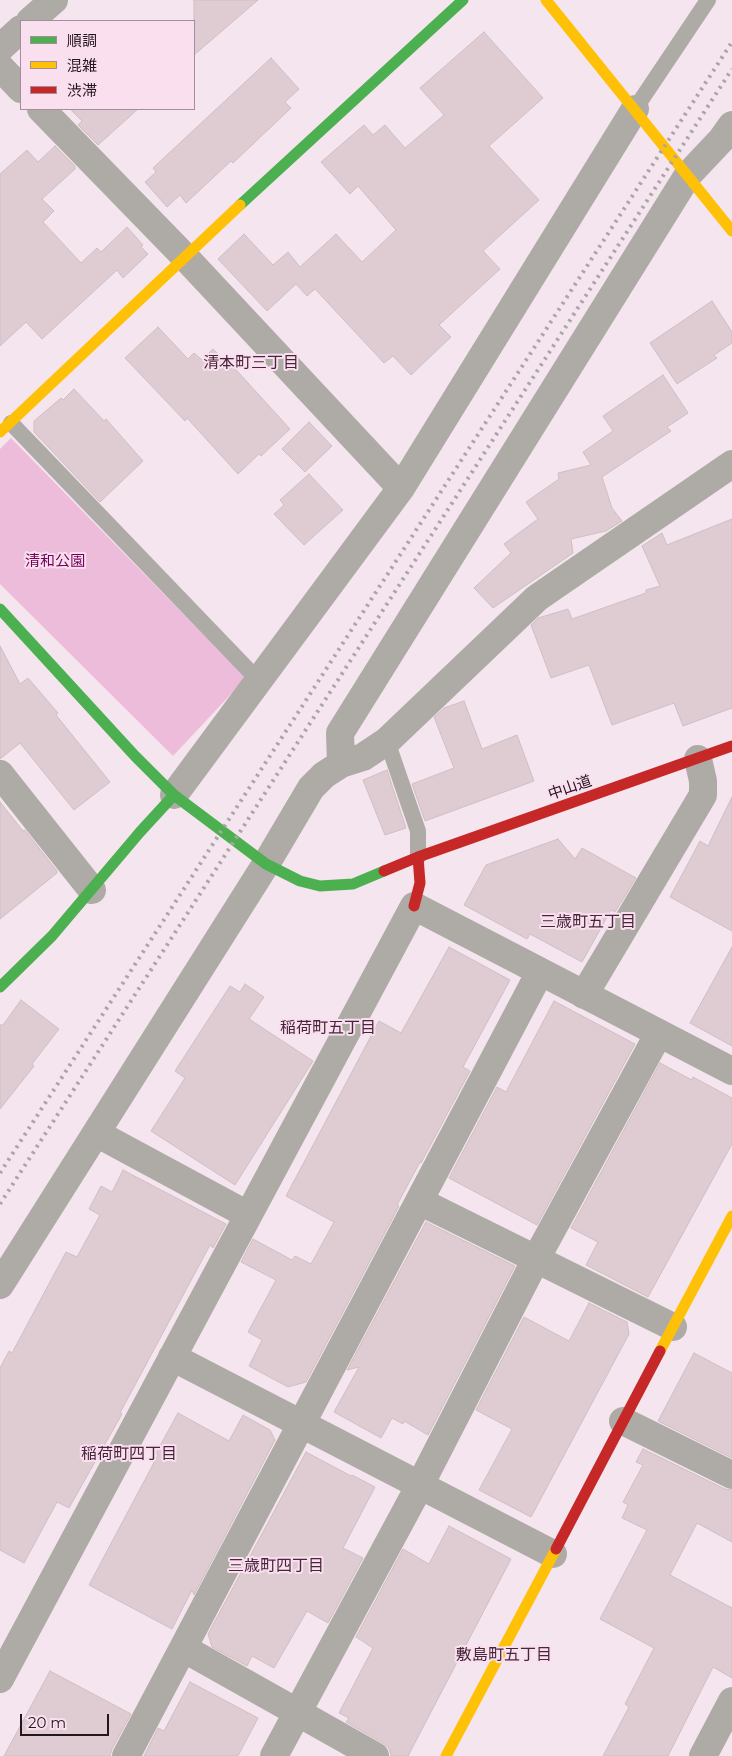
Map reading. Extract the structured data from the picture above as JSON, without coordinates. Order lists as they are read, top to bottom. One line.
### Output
{"streets":{"street":["中山道"]},"districts":["清本町三丁目","三歳町五丁目","稲荷町五丁目","稲荷町四丁目","三歳町四丁目","敷島町五丁目"],"parks":["清和公園"],"legend":["順調","混雑","渋滞"],"scale_bar":"20 m"}
